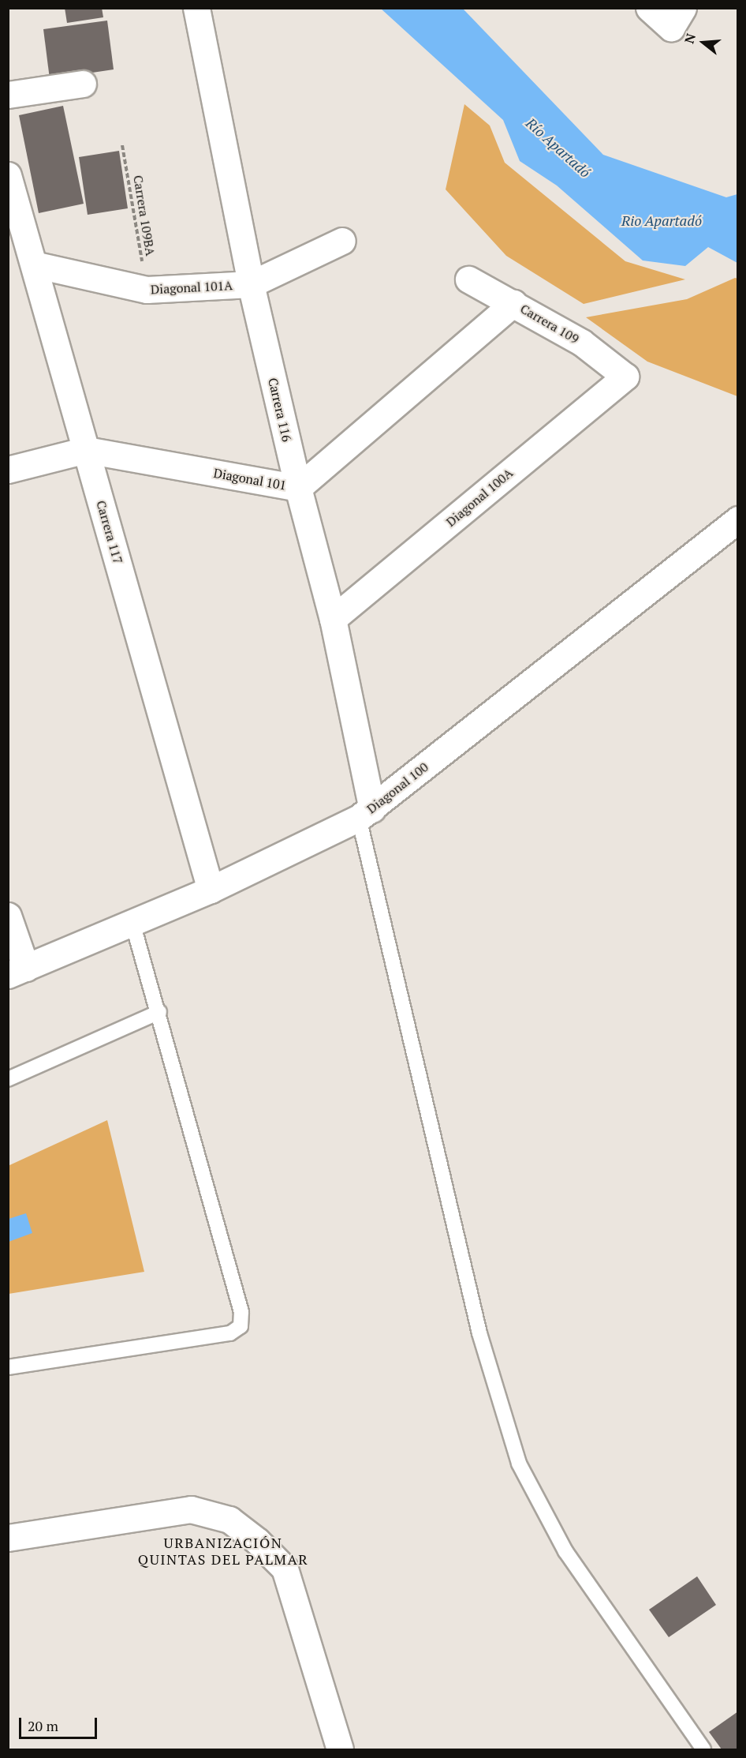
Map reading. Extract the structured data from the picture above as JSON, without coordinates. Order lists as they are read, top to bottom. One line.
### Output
{"streets":{"street":["Diagonal 101A","Carrera 109","Carrera 116","Diagonal 101","Diagonal 100A","Carrera 117","Diagonal 100"],"path":["Carrera 109BA"]},"crossings":[["Carrera 109BA","Diagonal 101A"],["Diagonal 101A","Carrera 116"],["Diagonal 101A","Carrera 117"],["Carrera 109","Diagonal 101"],["Carrera 109","Diagonal 100A"],["Carrera 116","Diagonal 101"],["Carrera 116","Diagonal 100A"],["Carrera 116","Diagonal 100"],["Diagonal 101","Carrera 117"],["Carrera 117","Diagonal 100"]],"districts":["URBANIZACIÓN QUINTAS DEL PALMAR"],"water":["Río Apartadó","Rio Apartadó"],"scale_bar":"20 m","north":"left"}
